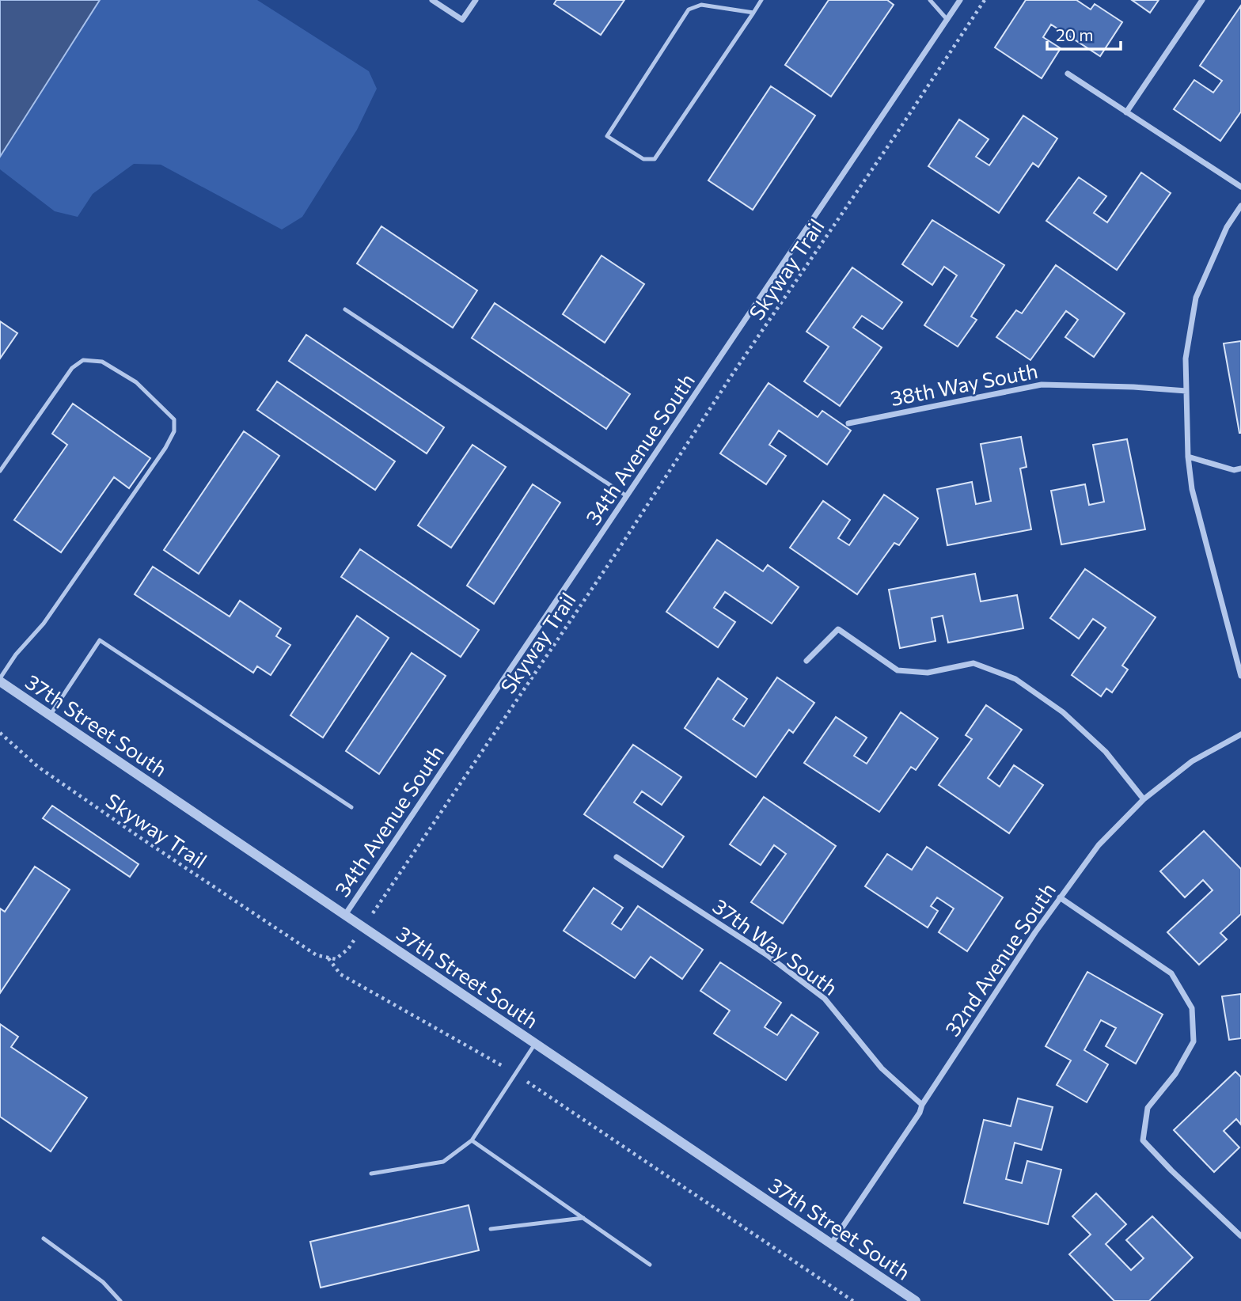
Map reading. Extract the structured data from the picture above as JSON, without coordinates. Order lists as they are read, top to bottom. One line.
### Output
{"streets":{"street":["38th Way South","34th Avenue South","37th Street South","37th Way South","32nd Avenue South"],"path":["Skyway Trail"]},"crossings":[["Skyway Trail","37th Street South"],["34th Avenue South","37th Street South"],["37th Street South","32nd Avenue South"],["37th Way South","32nd Avenue South"]],"scale_bar":"20 m"}
